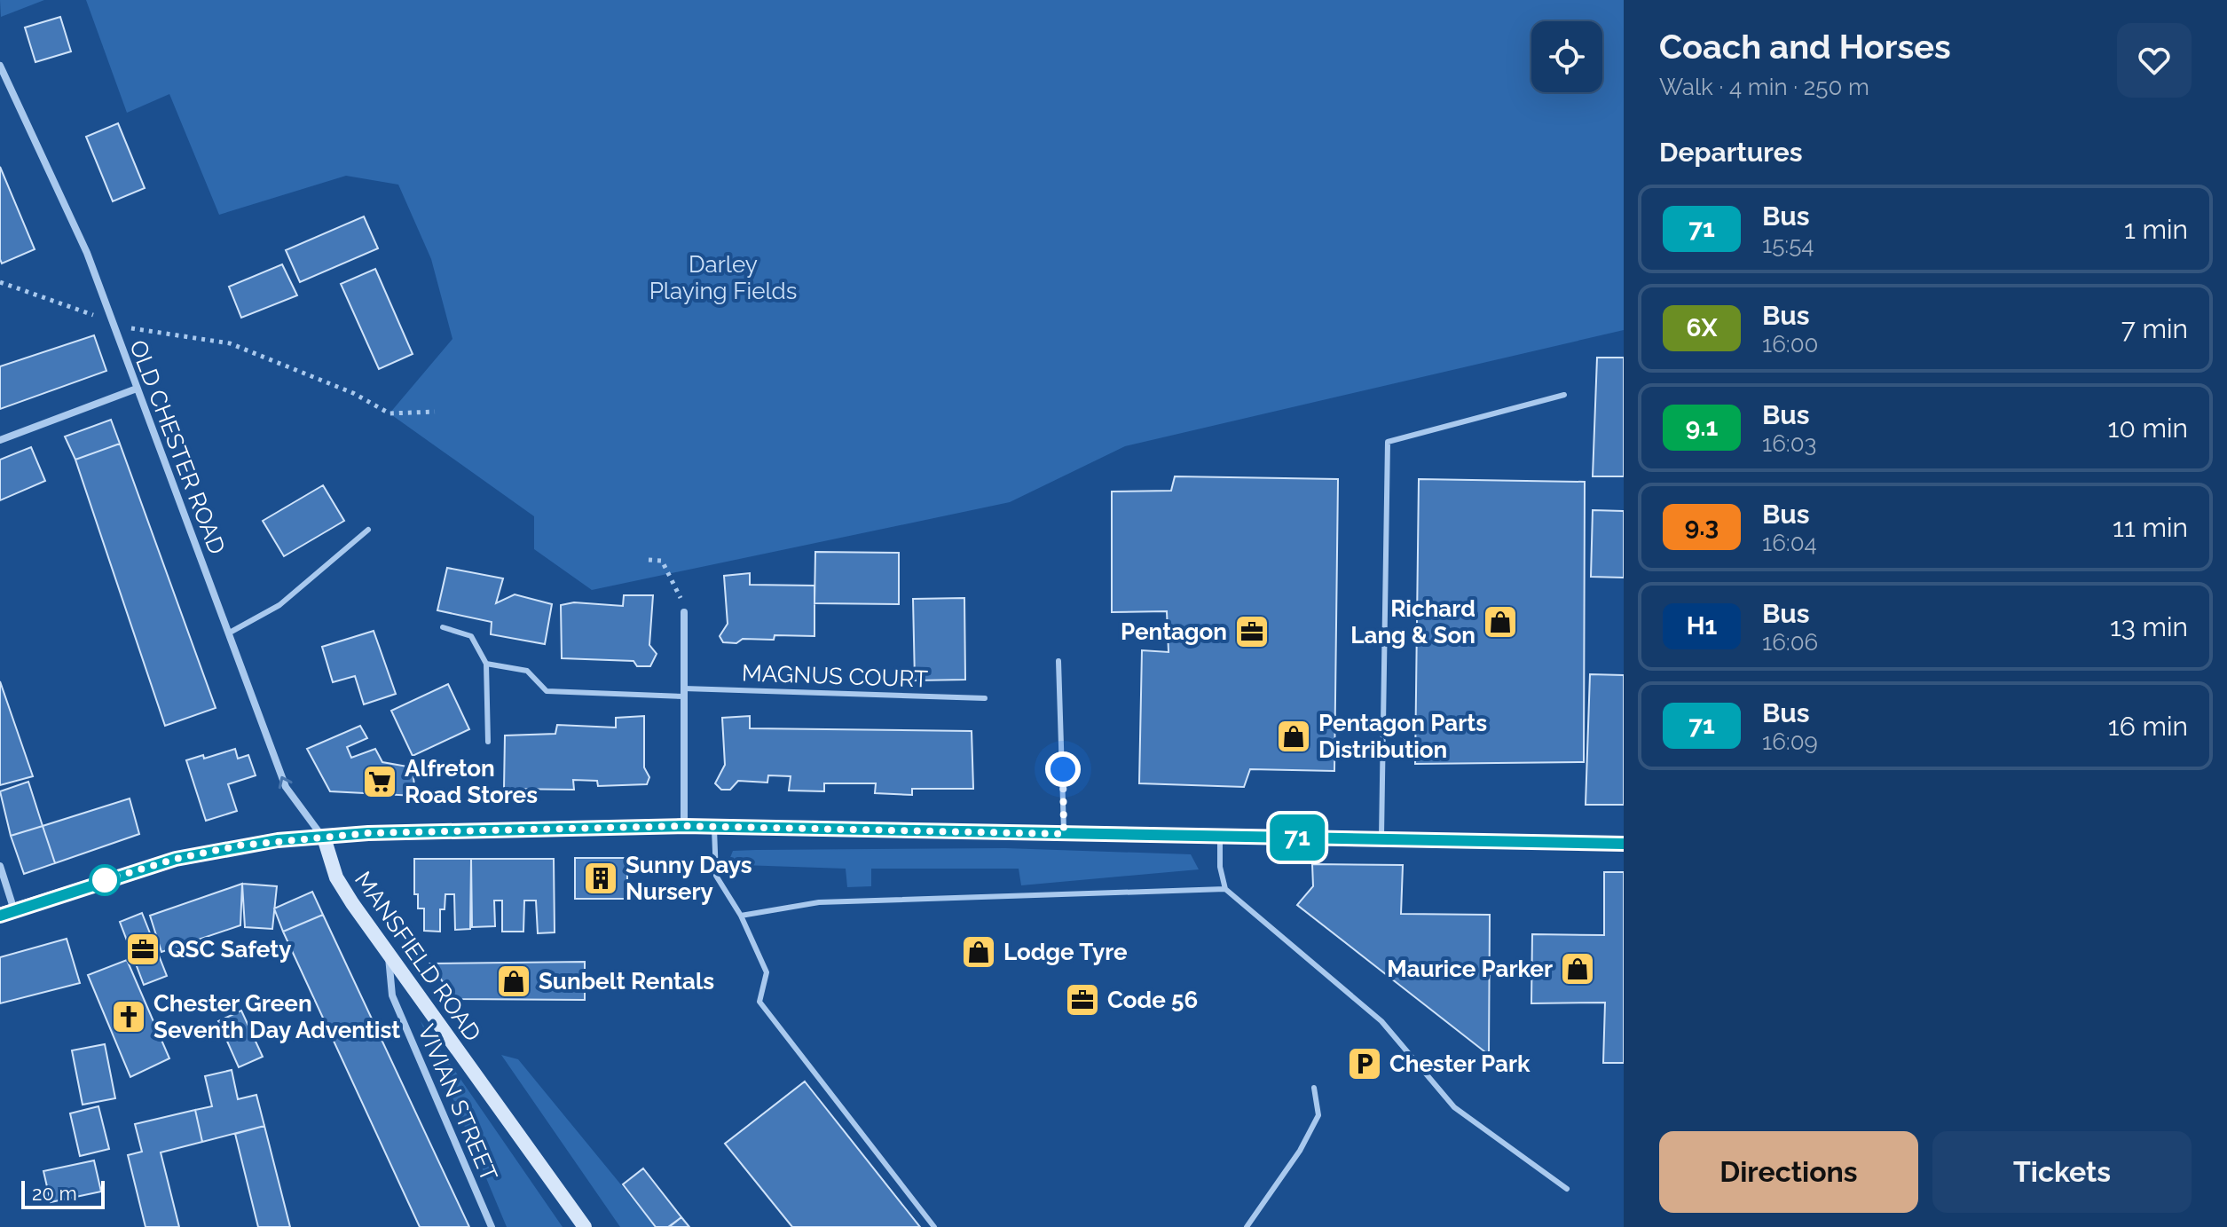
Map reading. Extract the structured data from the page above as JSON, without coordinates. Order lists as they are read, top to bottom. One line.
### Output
{"streets":{"street":["OLD CHESTER ROAD","MANSFIELD ROAD","VIVIAN STREET"],"lane":["MAGNUS COURT"]},"crossings":[["OLD CHESTER ROAD","MANSFIELD ROAD"],["MANSFIELD ROAD","VIVIAN STREET"]],"parks":["Darley Playing Fields"],"places":{"shop":["Richard Lang & Son","Pentagon Parts Distribution","Lodge Tyre","Maurice Parker","Sunbelt Rentals"],"office":["Pentagon","QSC Safety","Code 56"],"supermarket":["Alfreton Road Stores"],"building":["Sunny Days Nursery"],"church":["Chester Green Seventh Day Adventist"],"parking":["Chester Park"]},"lines":["bus line 71"],"scale_bar":"20 m","page":{"on_map":"71","heading":[["Coach and Horses","Walk · 4 min · 250 m"],"Departures"],"list":[{"mark":"71","name":"Bus","note":"15:54","value":"1 min"},{"mark":"6X","name":"Bus","note":"16:00","value":"7 min"},{"mark":"9.1","name":"Bus","note":"16:03","value":"10 min"},{"mark":"9.3","name":"Bus","note":"16:04","value":"11 min"},{"mark":"H1","name":"Bus","note":"16:06","value":"13 min"},{"mark":"71","name":"Bus","note":"16:09","value":"16 min"}],"buttons":["Directions","Tickets"],"scale":"20 m"}}
